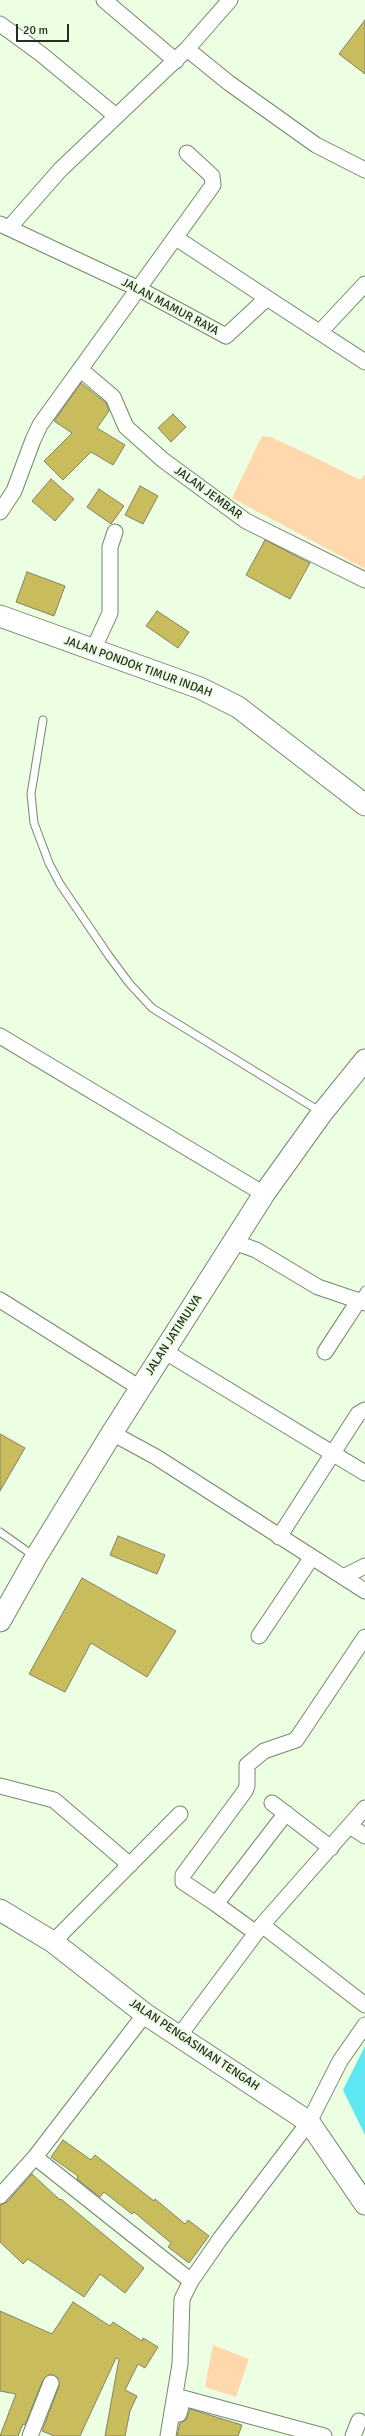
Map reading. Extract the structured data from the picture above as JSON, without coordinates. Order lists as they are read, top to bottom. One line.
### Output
{"streets":{"main road":["JALAN PONDOK TIMUR INDAH","JALAN JATIMULYA","JALAN PENGASINAN TENGAH"],"street":["JALAN MAMUR RAYA","JALAN JEMBAR"]},"scale_bar":"20 m"}
